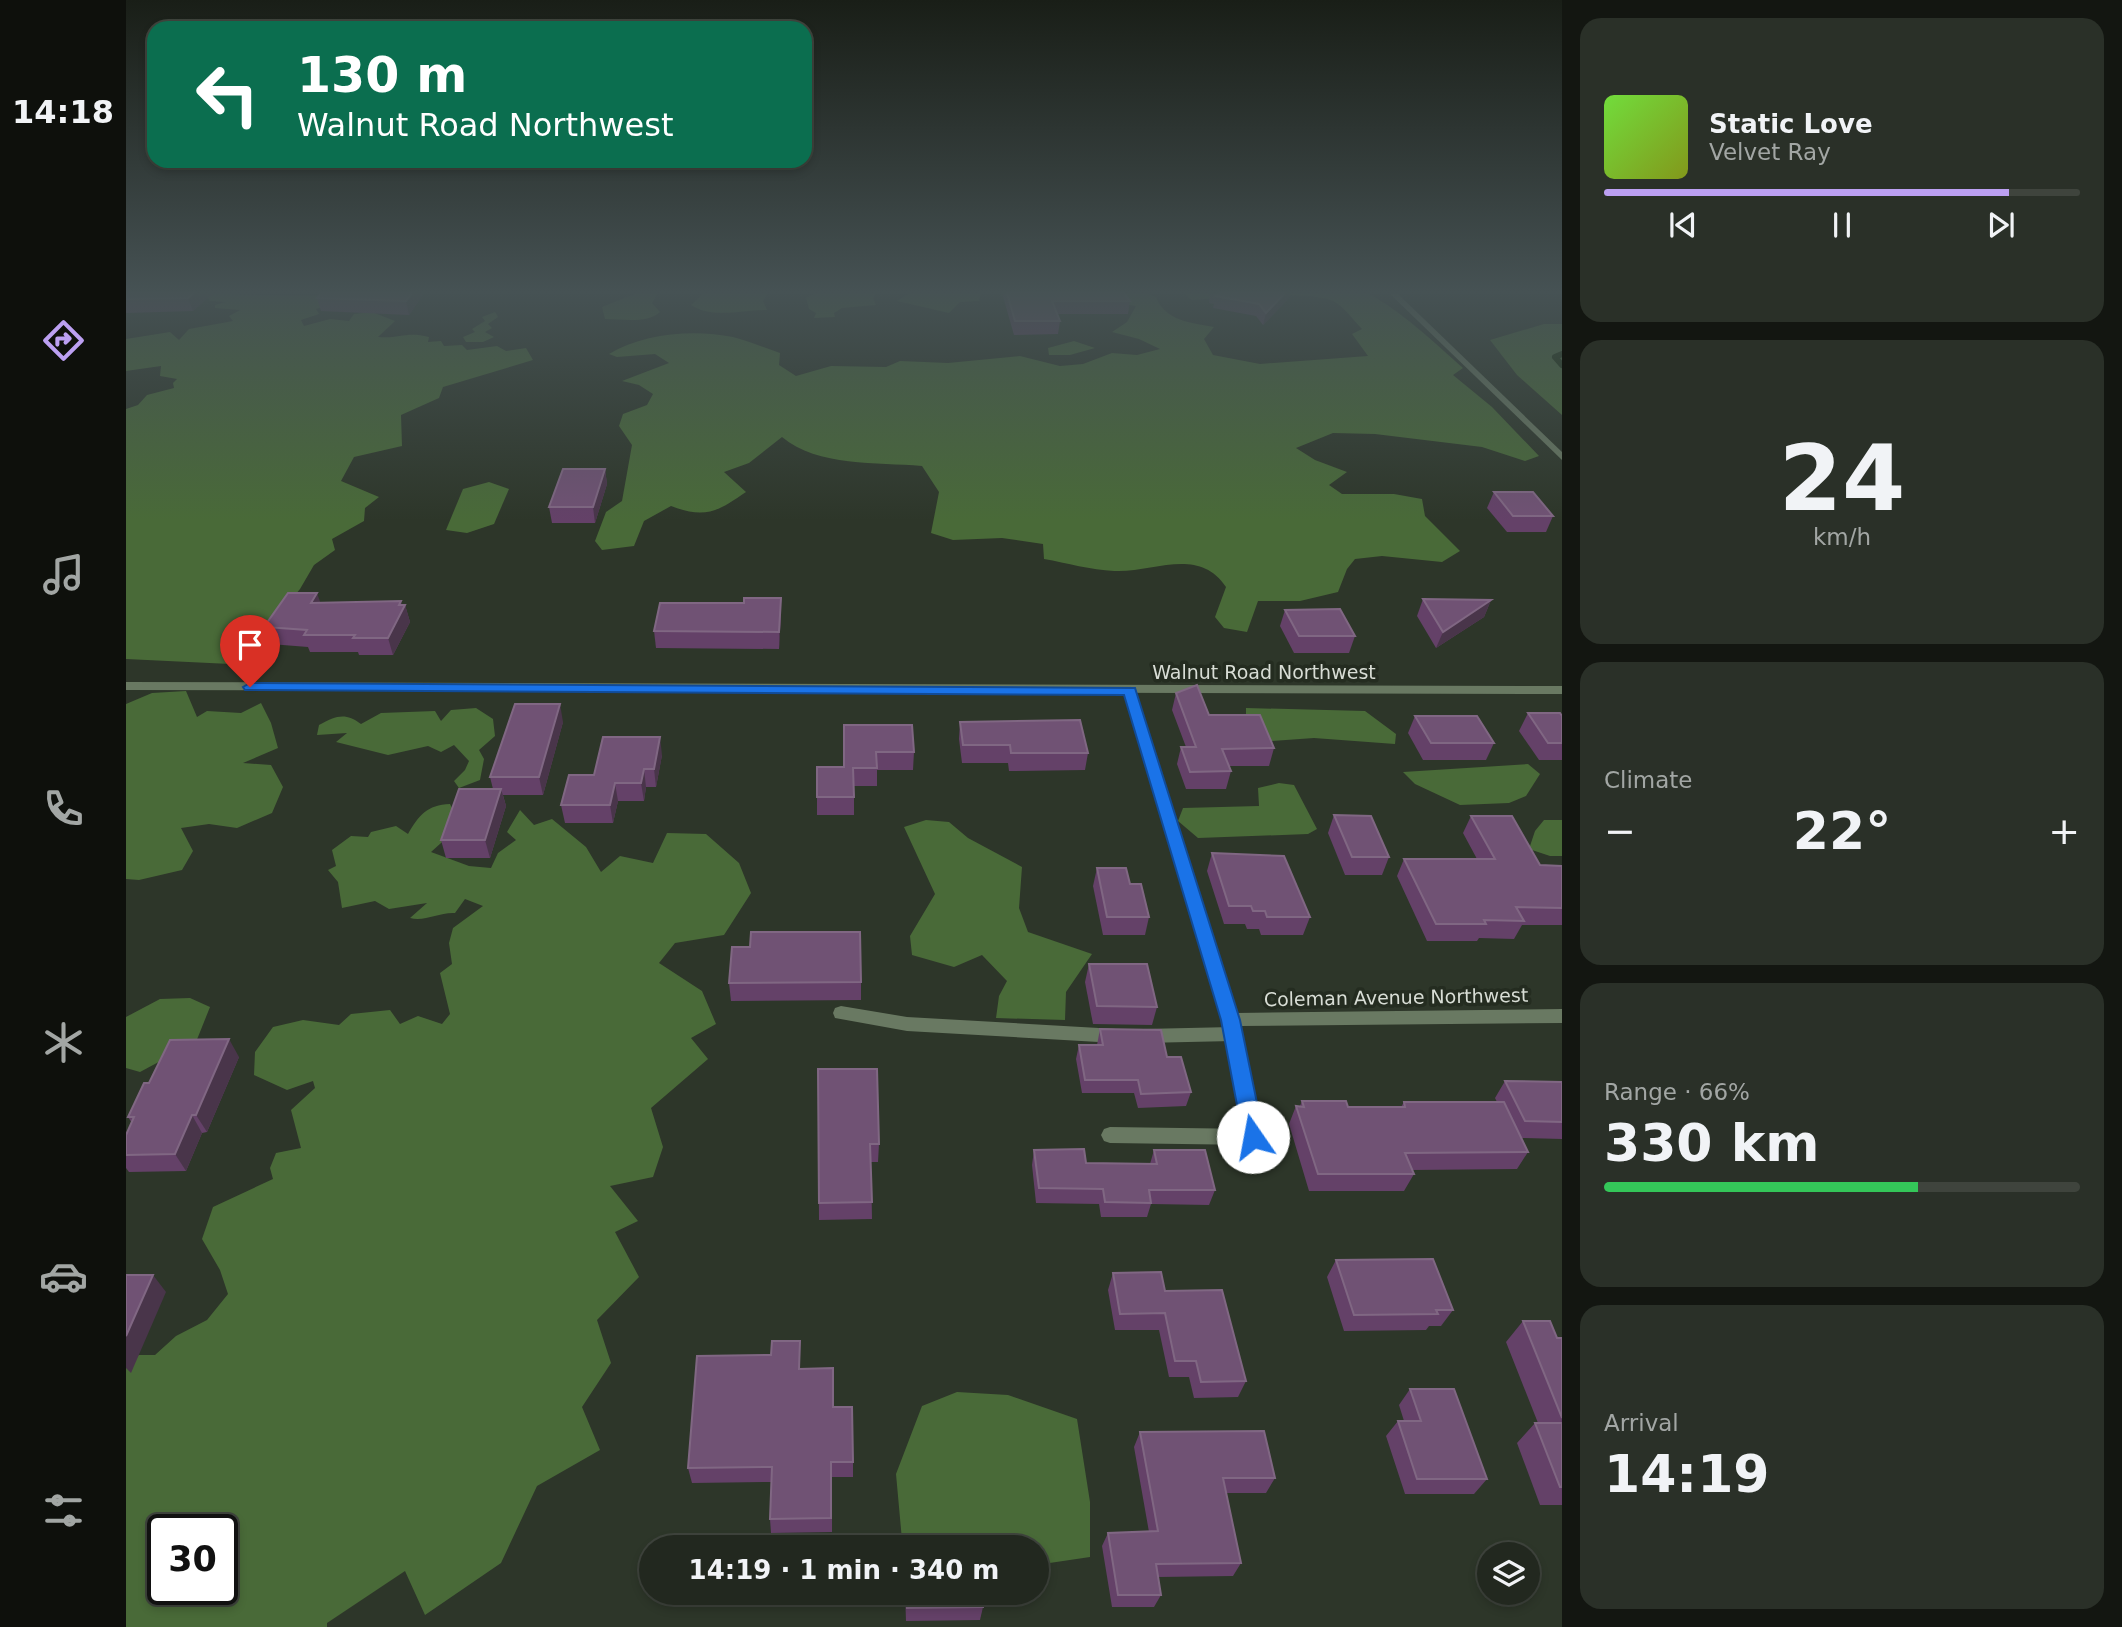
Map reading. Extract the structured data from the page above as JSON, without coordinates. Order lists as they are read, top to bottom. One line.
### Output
{"streets":{"street":["Walnut Road Northwest","Coleman Avenue Northwest"]},"page":{"tabs":"14:18","turn":["130 m","Walnut Road Northwest"],"song":["Static Love","Velvet Ray"],"tile":[["24","km/h"],"Climate",["Range · 66%","330 km"],["Arrival","14:19"]],"heat":["−","22°","+"],"limit":"30","trip":"14:19 · 1 min · 340 m"}}
